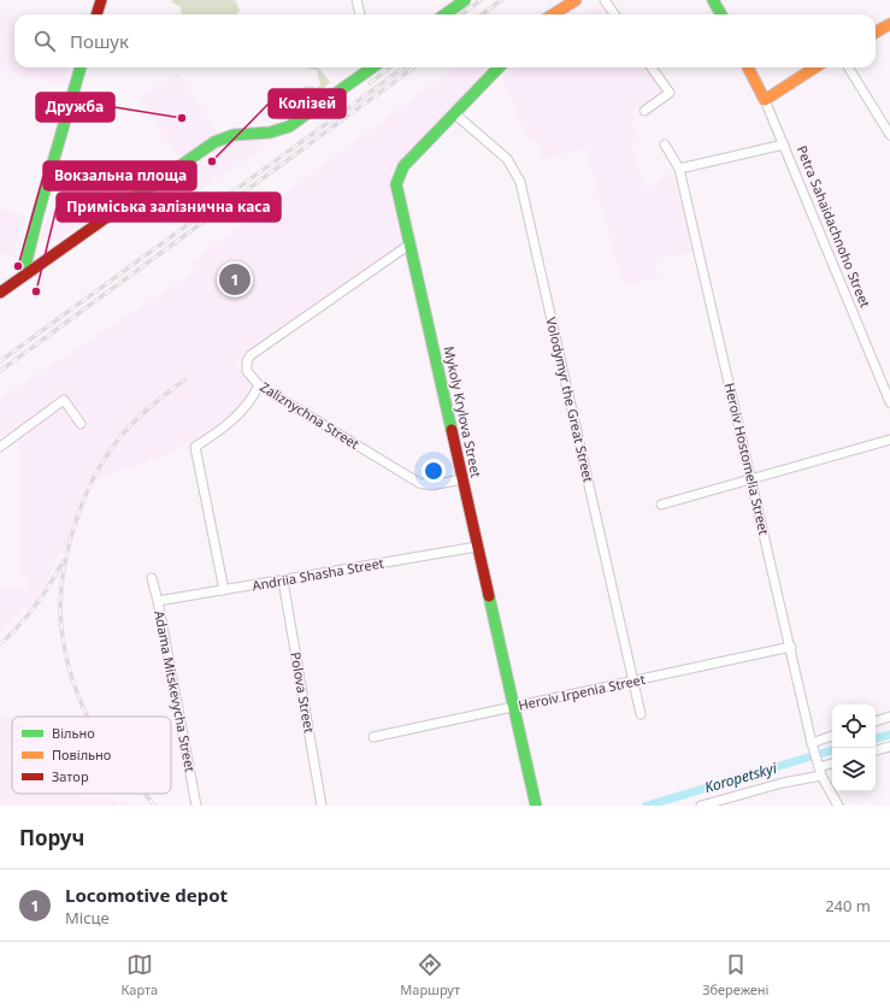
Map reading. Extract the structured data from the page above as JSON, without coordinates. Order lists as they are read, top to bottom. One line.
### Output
{"streets":{"street":["Petra Sahaidachnoho Street","Volodymyr the Great Street","Mykoly Krylova Street","Zaliznychna Street","Heroiv Hostomelia Street","Andriia Shasha Street","Adama Mitskevycha Street","Polova Street","Heroiv Irpenia Street"]},"crossings":[["Volodymyr the Great Street","Mykoly Krylova Street"],["Volodymyr the Great Street","Heroiv Irpenia Street"],["Mykoly Krylova Street","Zaliznychna Street"],["Mykoly Krylova Street","Andriia Shasha Street"],["Mykoly Krylova Street","Heroiv Irpenia Street"],["Heroiv Hostomelia Street","Heroiv Irpenia Street"],["Andriia Shasha Street","Adama Mitskevycha Street"],["Andriia Shasha Street","Polova Street"]],"water":["Koropetskyi"],"places":["Дружба","Колізей","Вокзальна площа","Приміська залізнична каса"],"legend":["Вільно","Повільно","Затор"],"page":{"search":"Пошук","pins":"1","heading":"Поруч","list":[{"mark":"1","name":"Locomotive depot","note":"Місце","value":"240 m"}],"nav":["Карта","Маршрут","Збережені"]}}
